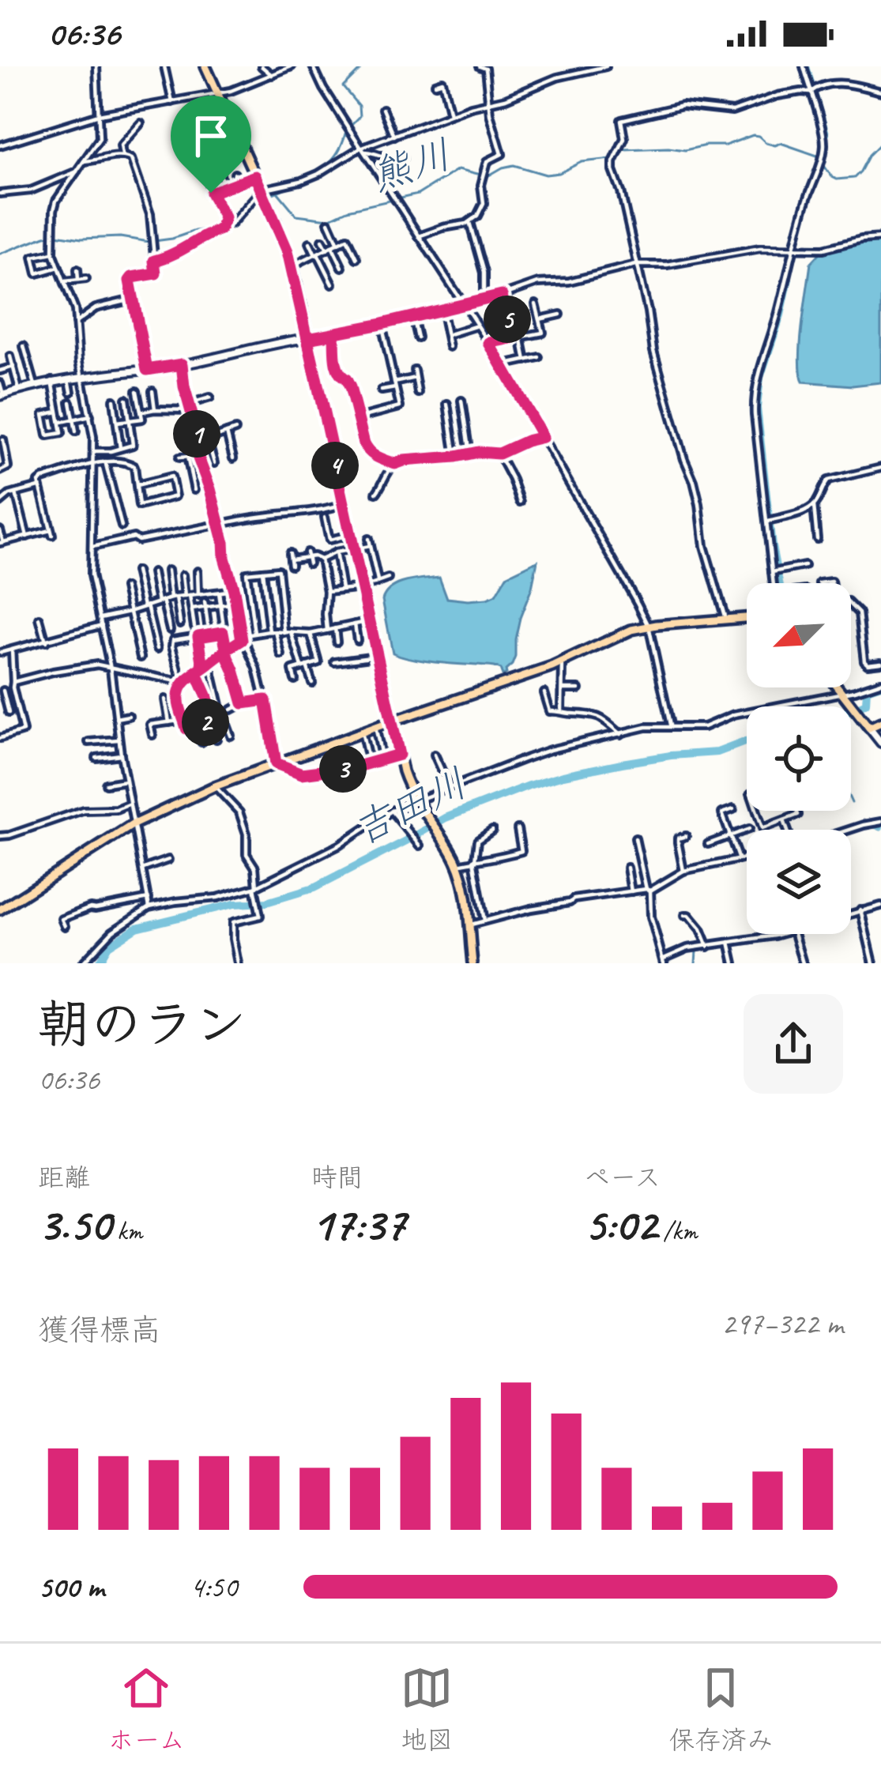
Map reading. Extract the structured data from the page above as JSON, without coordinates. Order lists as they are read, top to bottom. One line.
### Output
{"water":["熊川","吉田川"],"north":"bottom left","page":{"status":"06:36","pins":["5","1","4","2","3"],"heading":["朝のラン","06:36"],"stats":[["距離","3.50 km"],["時間","17:37"],["ペース","5:02 /km"]],"chart":["獲得標高","297–322 m"],"list":[{"name":"500 m","note":"4:50"}],"tabs":["ホーム","地図","保存済み"]}}
